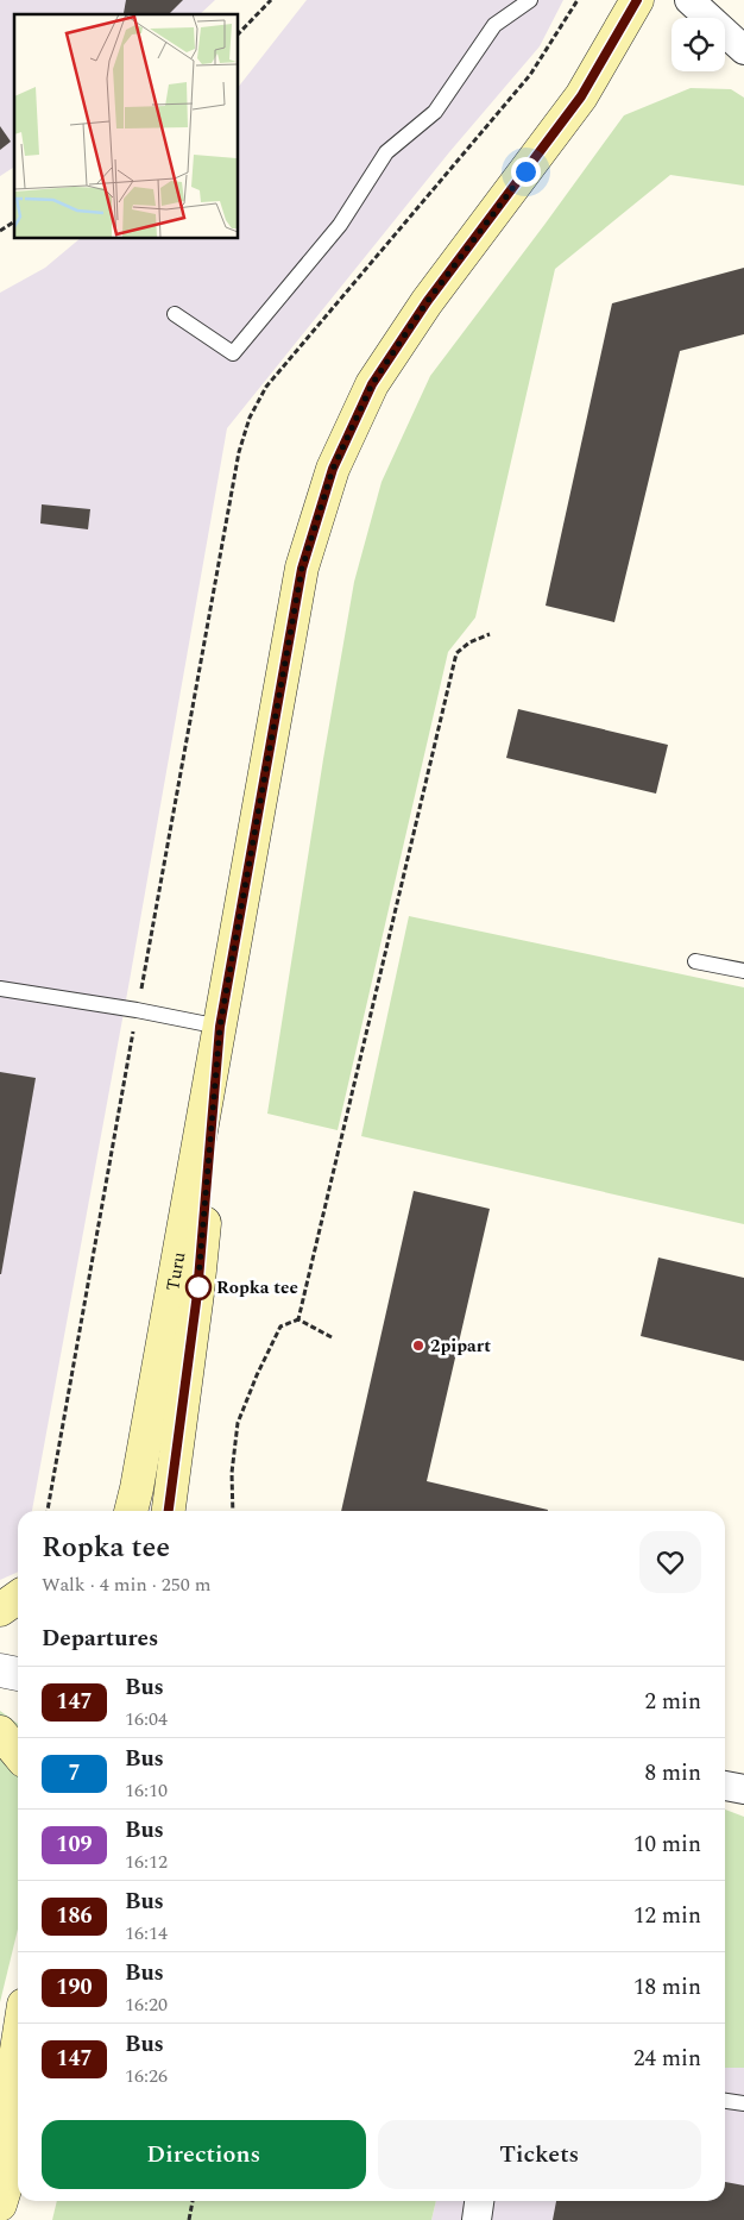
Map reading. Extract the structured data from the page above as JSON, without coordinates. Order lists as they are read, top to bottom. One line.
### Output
{"streets":{"main road":["Turu"]},"places":["Ropka tee","2pipart"],"lines":["bus line 147"],"page":{"heading":[["Ropka tee","Walk · 4 min · 250 m"],"Departures"],"list":[{"mark":"147","name":"Bus","note":"16:04","value":"2 min"},{"mark":"7","name":"Bus","note":"16:10","value":"8 min"},{"mark":"109","name":"Bus","note":"16:12","value":"10 min"},{"mark":"186","name":"Bus","note":"16:14","value":"12 min"},{"mark":"190","name":"Bus","note":"16:20","value":"18 min"},{"mark":"147","name":"Bus","note":"16:26","value":"24 min"}],"buttons":["Directions","Tickets"]}}
